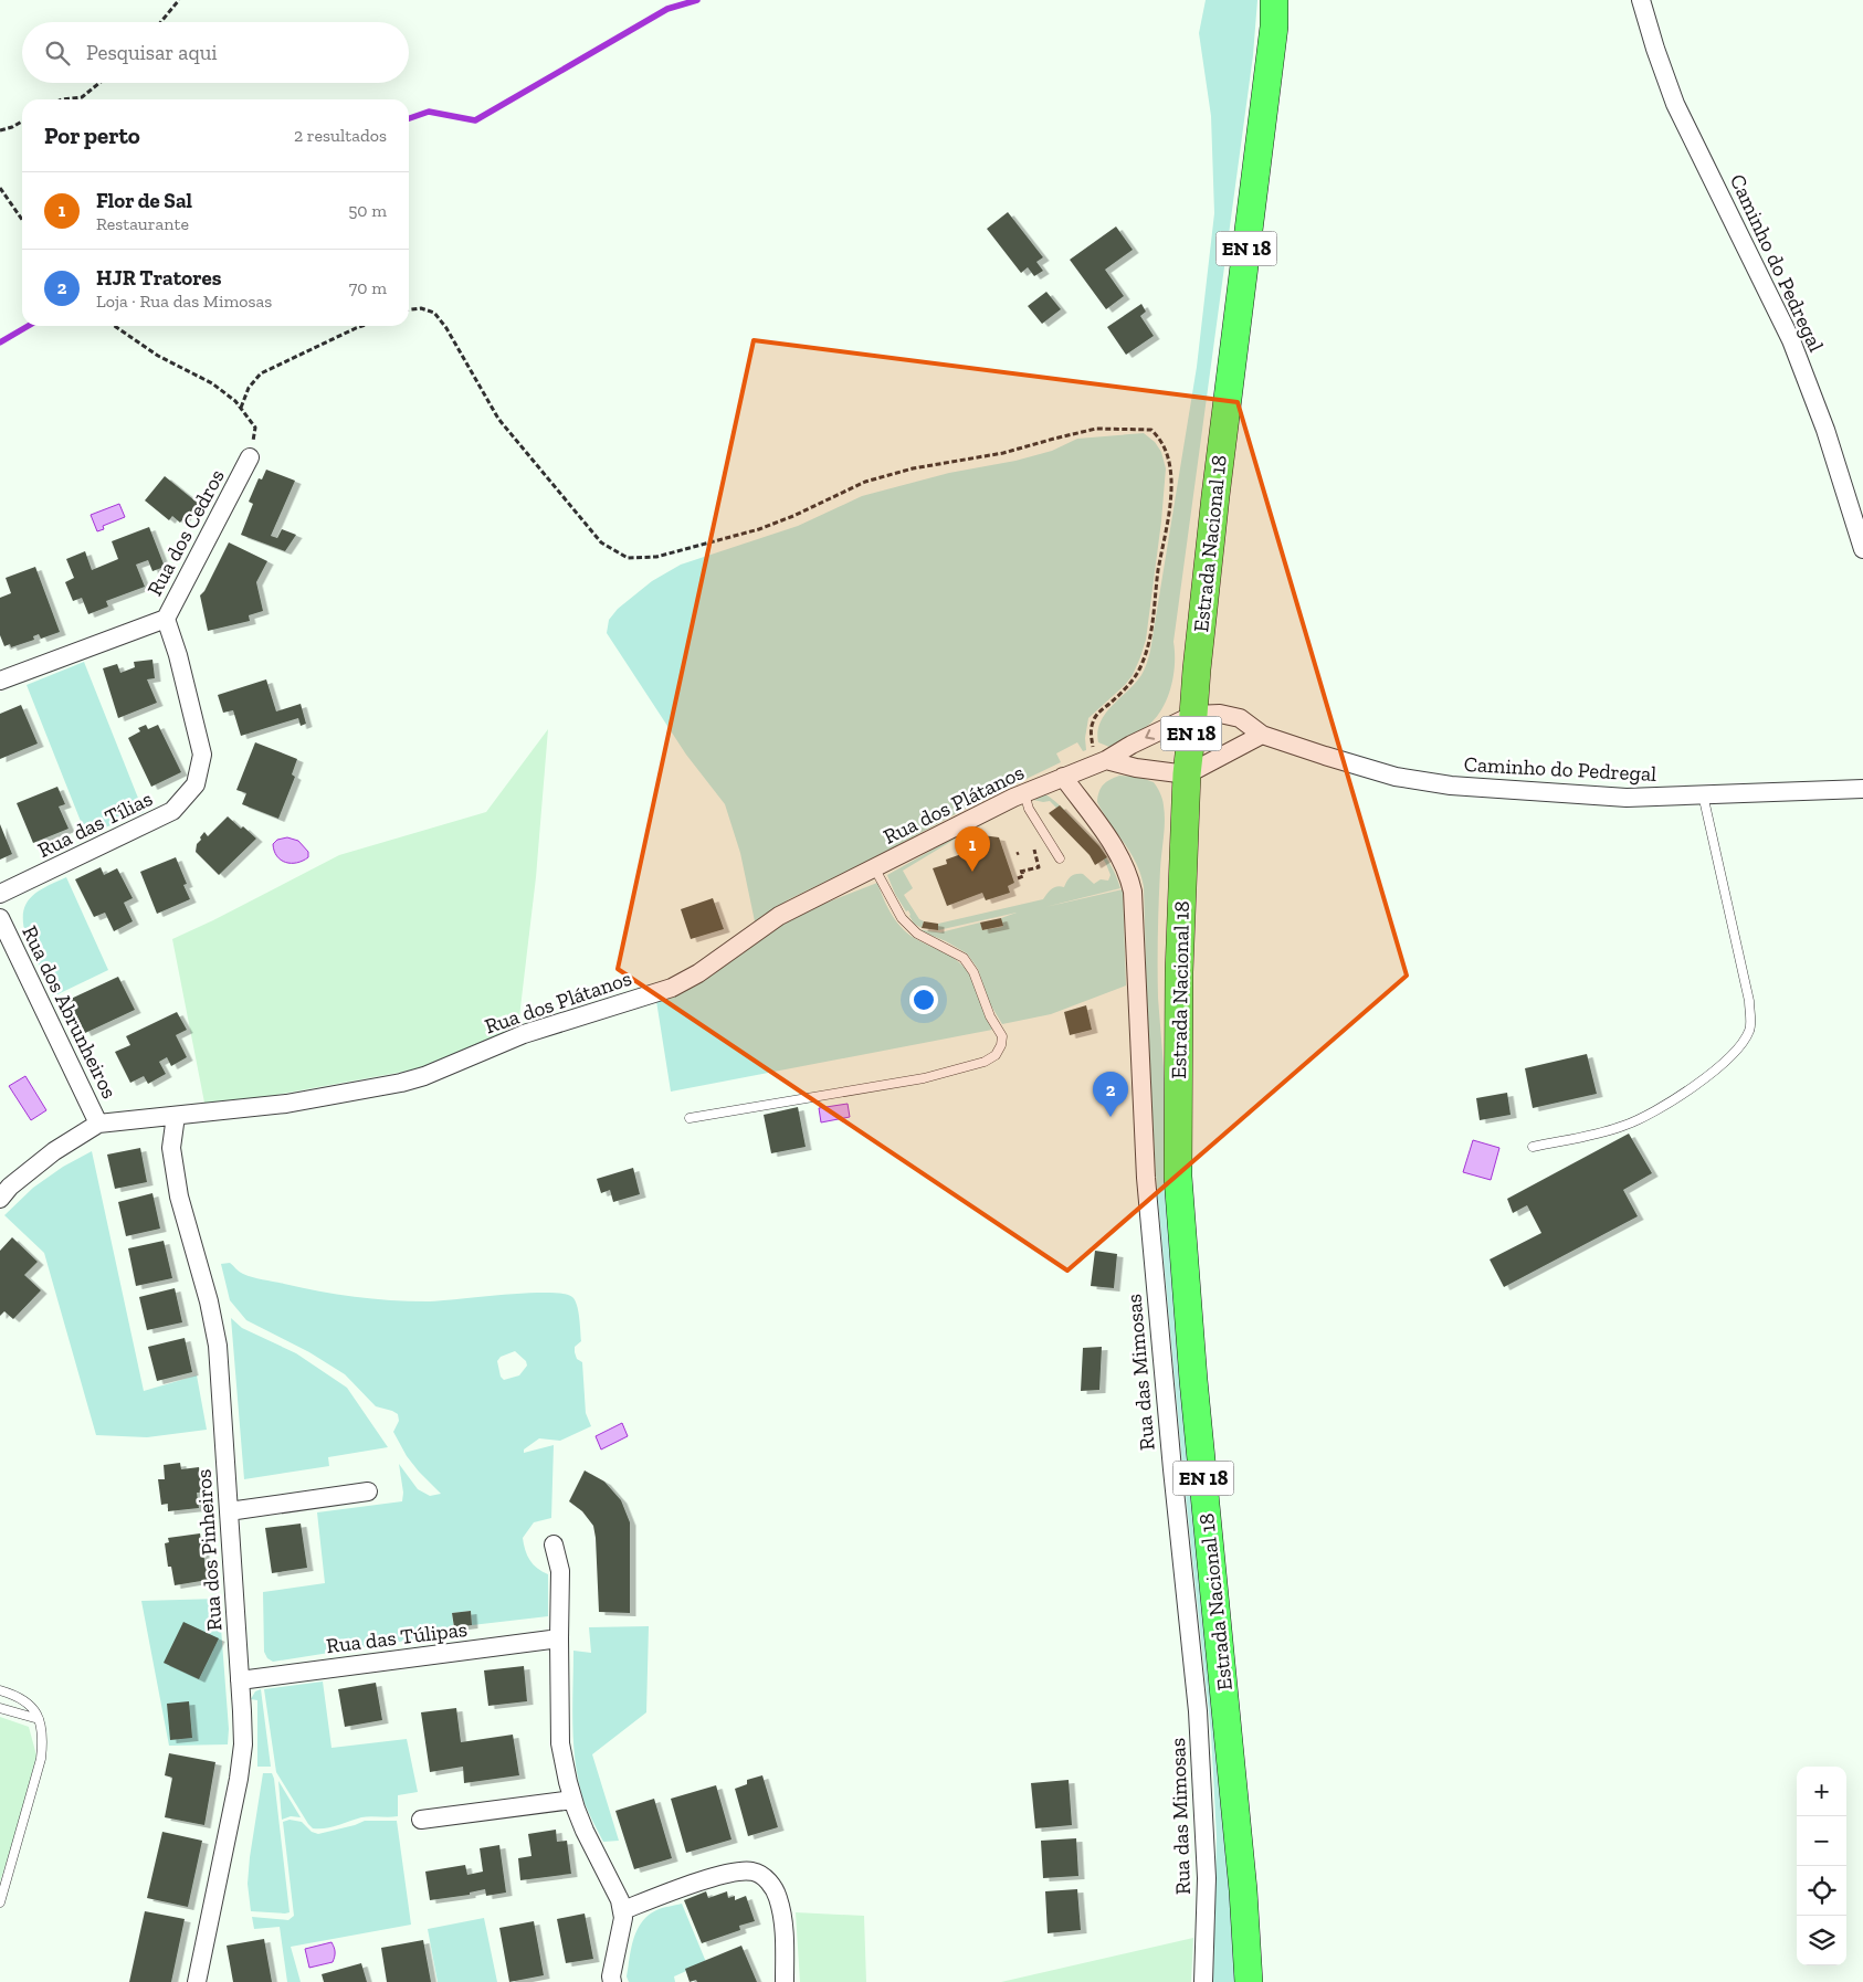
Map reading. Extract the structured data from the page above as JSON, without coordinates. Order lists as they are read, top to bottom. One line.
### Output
{"streets":{"main road":["EN 18","Estrada Nacional 18"],"street":["Caminho do Pedregal","Rua dos Cedros","Rua dos Plátanos","Rua das Tílias","Rua dos Abrunheiros","Rua das Mimosas","Rua dos Pinheiros","Rua das Túlipas"]},"crossings":[["Caminho do Pedregal","Estrada Nacional 18"],["Caminho do Pedregal","Rua dos Plátanos"],["Rua dos Cedros","Rua das Tílias"],["Estrada Nacional 18","Rua dos Plátanos"],["Rua dos Plátanos","Rua dos Abrunheiros"],["Rua dos Plátanos","Rua das Mimosas"],["Rua dos Plátanos","Rua dos Pinheiros"],["Rua dos Pinheiros","Rua das Túlipas"]],"page":{"search":"Pesquisar aqui","heading":["Por perto","2 resultados"],"list":[{"mark":"1","name":"Flor de Sal","note":"Restaurante","value":"50 m"},{"mark":"2","name":"HJR Tratores","note":"Loja · Rua das Mimosas","value":"70 m"}],"pins":["1","2"],"map_buttons":["+","−"]}}
